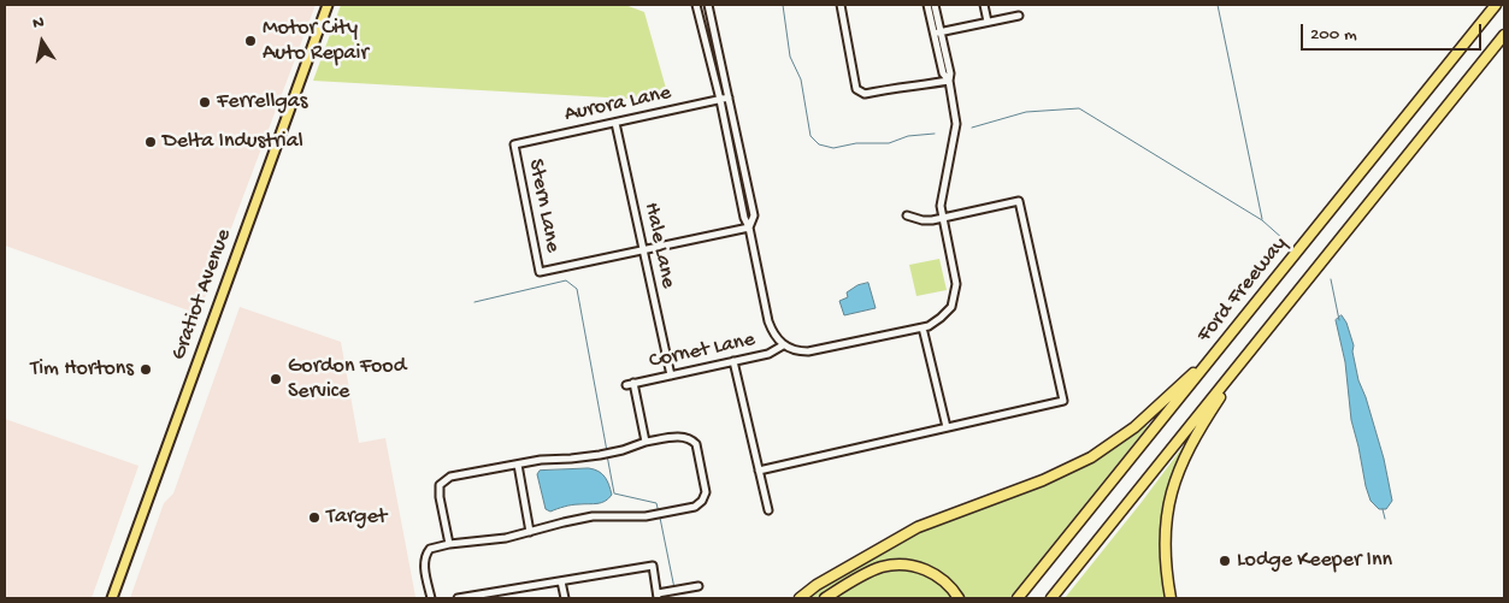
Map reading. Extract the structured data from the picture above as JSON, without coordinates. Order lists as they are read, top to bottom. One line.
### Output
{"streets":{"highway":["Ford Freeway"],"main road":["Gratiot Avenue"],"street":["Aurora Lane","Stern Lane","Hale Lane","Cornet Lane"]},"crossings":[["Aurora Lane","Stern Lane"],["Aurora Lane","Hale Lane"],["Stern Lane","Hale Lane"],["Hale Lane","Cornet Lane"]],"places":["Motor City Auto Repair","Ferrellgas","Delta Industrial","Tim Hortons","Gordon Food Service","Target","Lodge Keeper Inn"],"scale_bar":"200 m","north":"top"}
